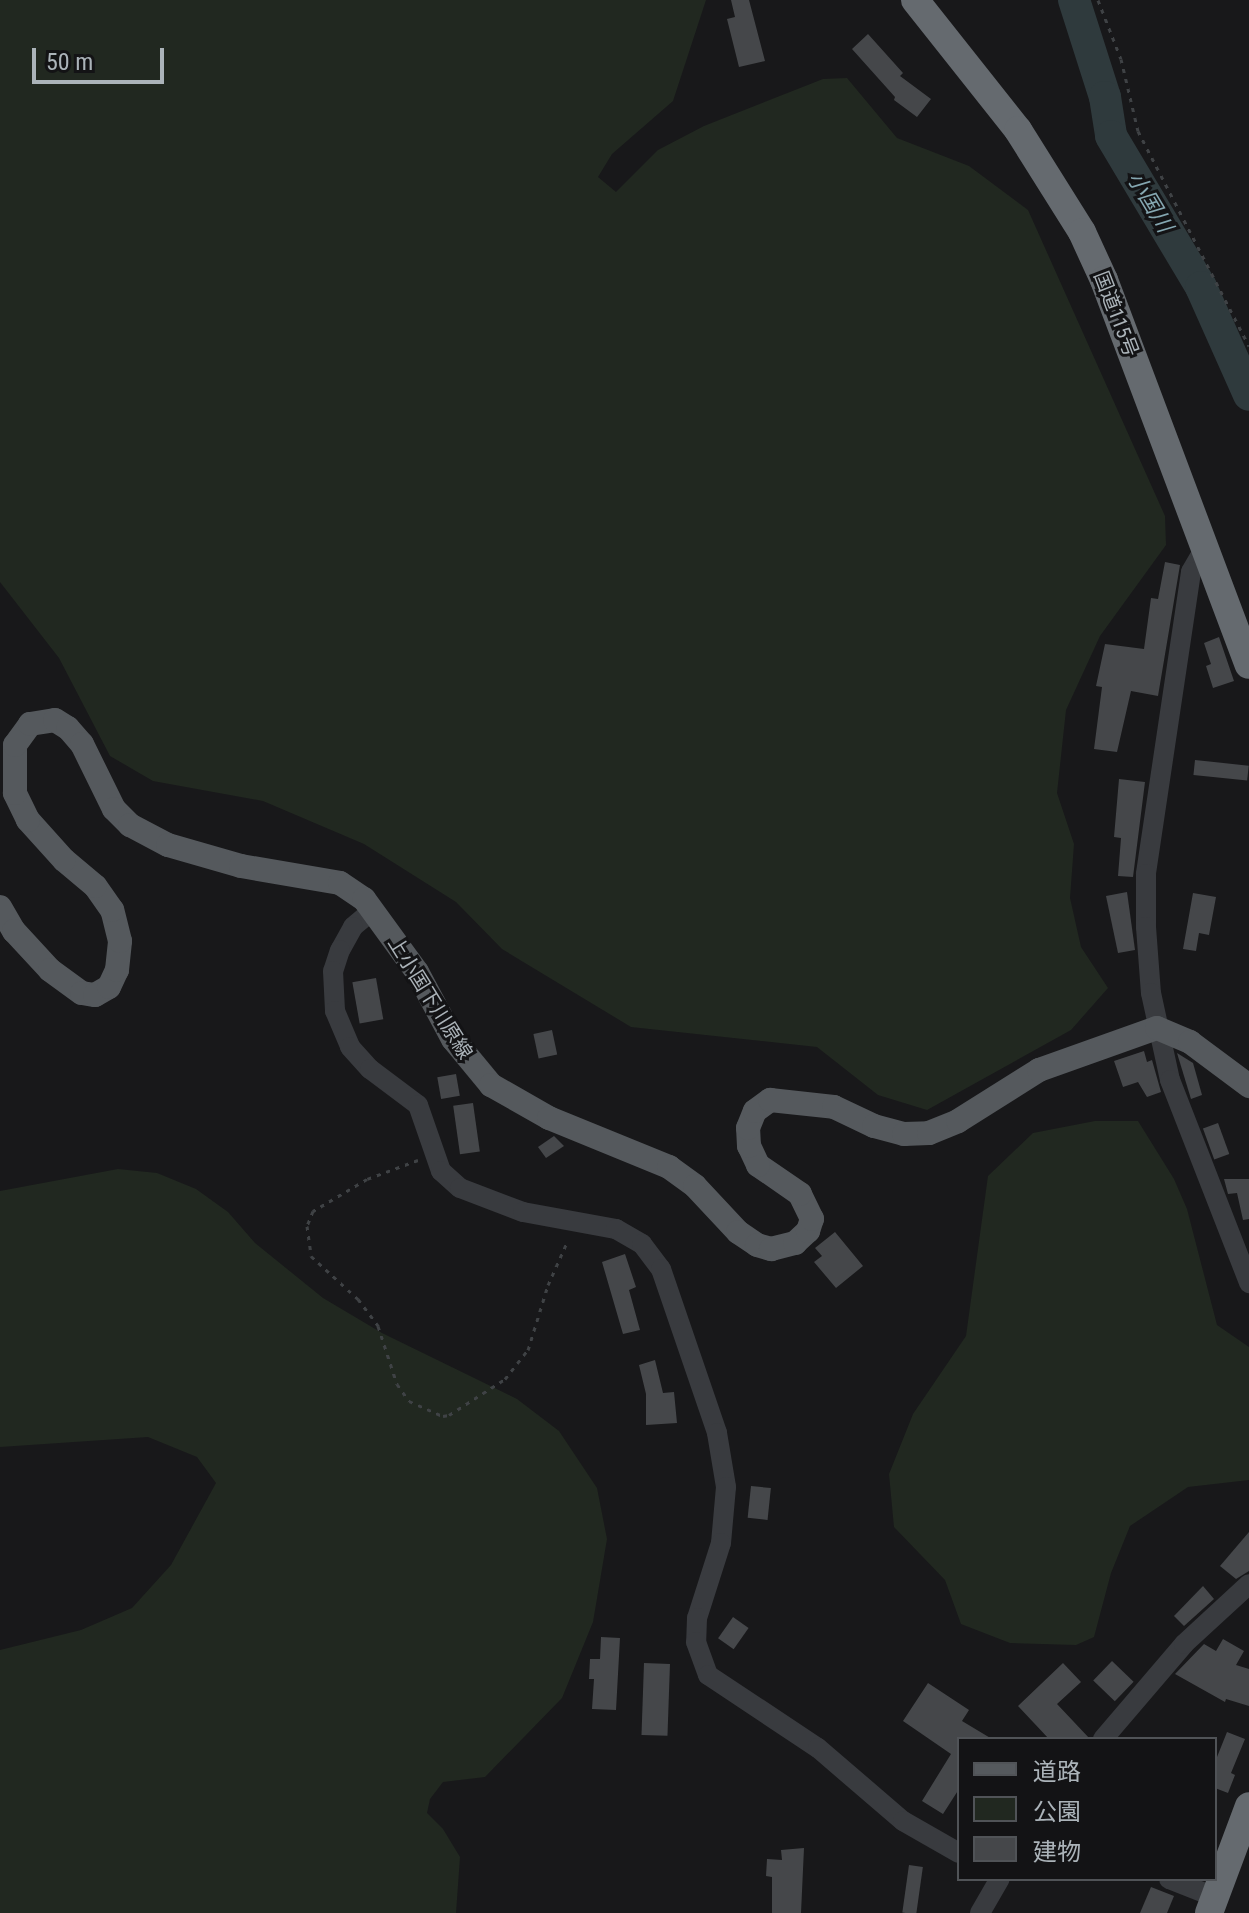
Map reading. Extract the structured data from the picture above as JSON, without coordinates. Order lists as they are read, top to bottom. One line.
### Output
{"streets":{"highway":["国道115号"],"main road":["上小国下川原線"]},"water":["小国川"],"legend":["道路","公園","建物"],"scale_bar":"50 m"}
